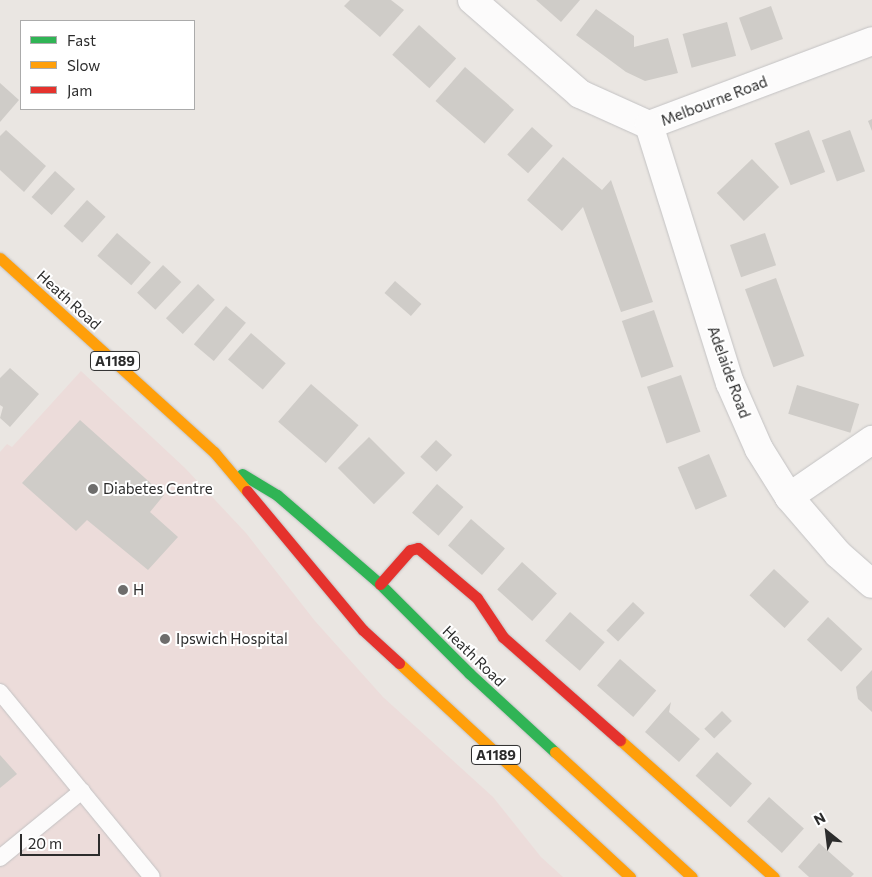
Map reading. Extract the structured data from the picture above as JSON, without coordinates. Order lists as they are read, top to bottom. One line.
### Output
{"streets":{"main road":["Heath Road","A1189"],"street":["Melbourne Road","Adelaide Road"]},"crossings":[["Melbourne Road","Adelaide Road"]],"places":["Diabetes Centre","H","Ipswich Hospital"],"legend":["Fast","Slow","Jam"],"scale_bar":"20 m","north":"top left"}
